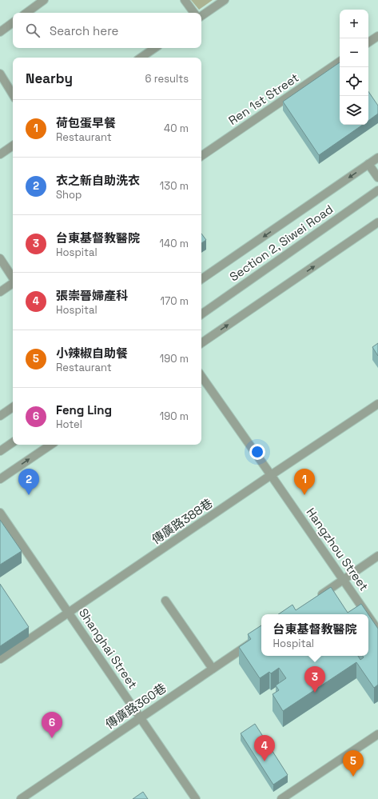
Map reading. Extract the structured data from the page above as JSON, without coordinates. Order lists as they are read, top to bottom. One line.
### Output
{"streets":{"street":["Ren 1st Street","Section 2, Siwei Road","傳廣路388巷","Hangzhou Street","Shanghai Street","傳廣路360巷"]},"crossings":[["傳廣路388巷","Hangzhou Street"],["傳廣路388巷","Shanghai Street"],["Shanghai Street","傳廣路360巷"]],"page":{"map_buttons":["+","−"],"search":"Search here","heading":["Nearby","6 results"],"list":[{"mark":"1","name":"荷包蛋早餐","note":"Restaurant","value":"40 m"},{"mark":"2","name":"衣之新自助洗衣","note":"Shop","value":"130 m"},{"mark":"3","name":"台東基督教醫院","note":"Hospital","value":"140 m"},{"mark":"4","name":"張崇晉婦產科","note":"Hospital","value":"170 m"},{"mark":"5","name":"小辣椒自助餐","note":"Restaurant","value":"190 m"},{"mark":"6","name":"Feng Ling","note":"Hotel","value":"190 m"}],"pins":["1","2","3","6","4","5"],"popup":["台東基督教醫院","Hospital"]}}
